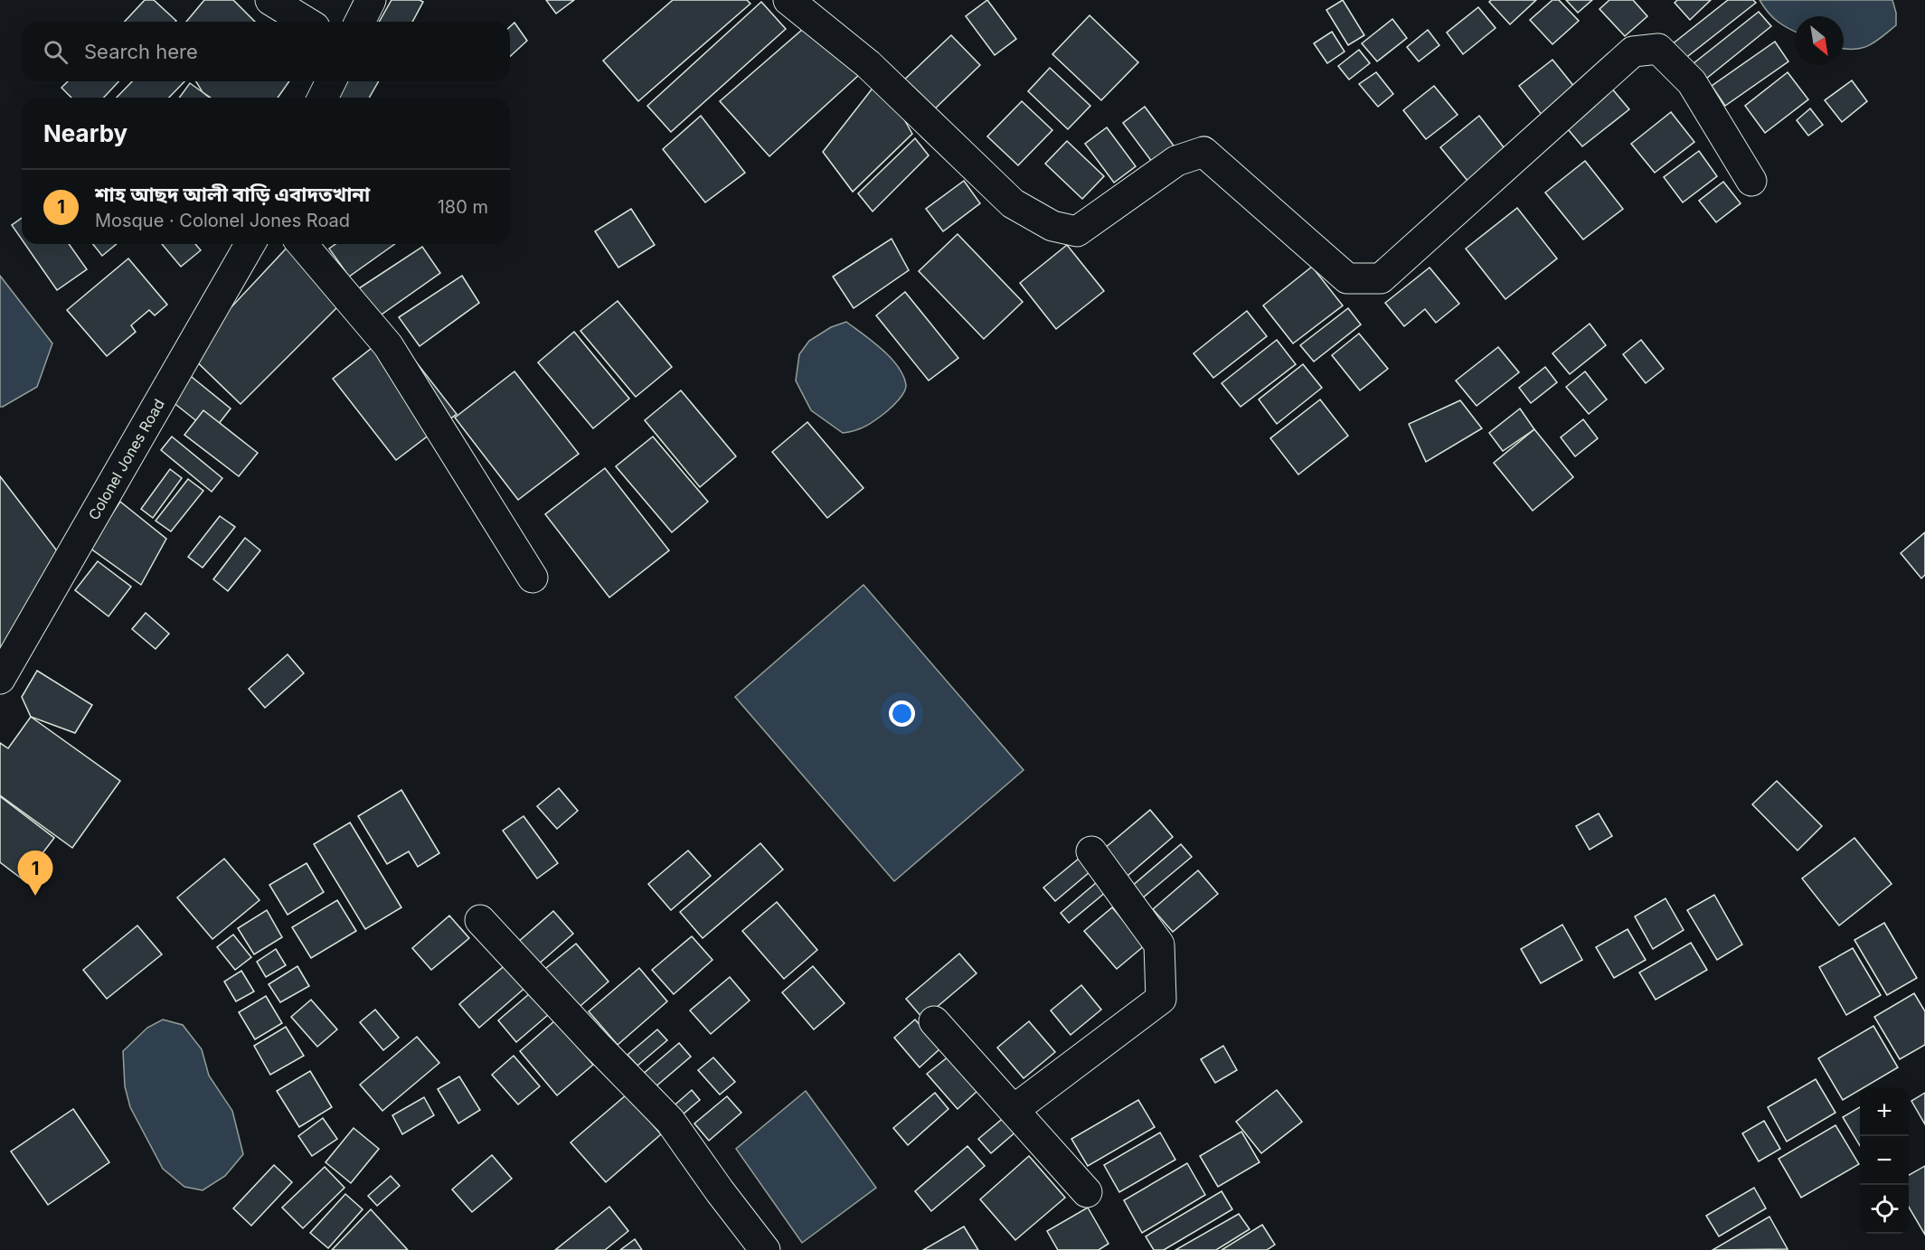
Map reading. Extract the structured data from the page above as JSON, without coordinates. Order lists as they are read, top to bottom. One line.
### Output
{"streets":{"street":["Colonel Jones Road"]},"north":"bottom right","page":{"search":"Search here","heading":"Nearby","list":[{"mark":"1","name":"শাহ আছদ আলী বাড়ি এবাদতখানা","note":"Mosque · Colonel Jones Road","value":"180 m"}],"pins":"1","map_buttons":["+","−"]}}
